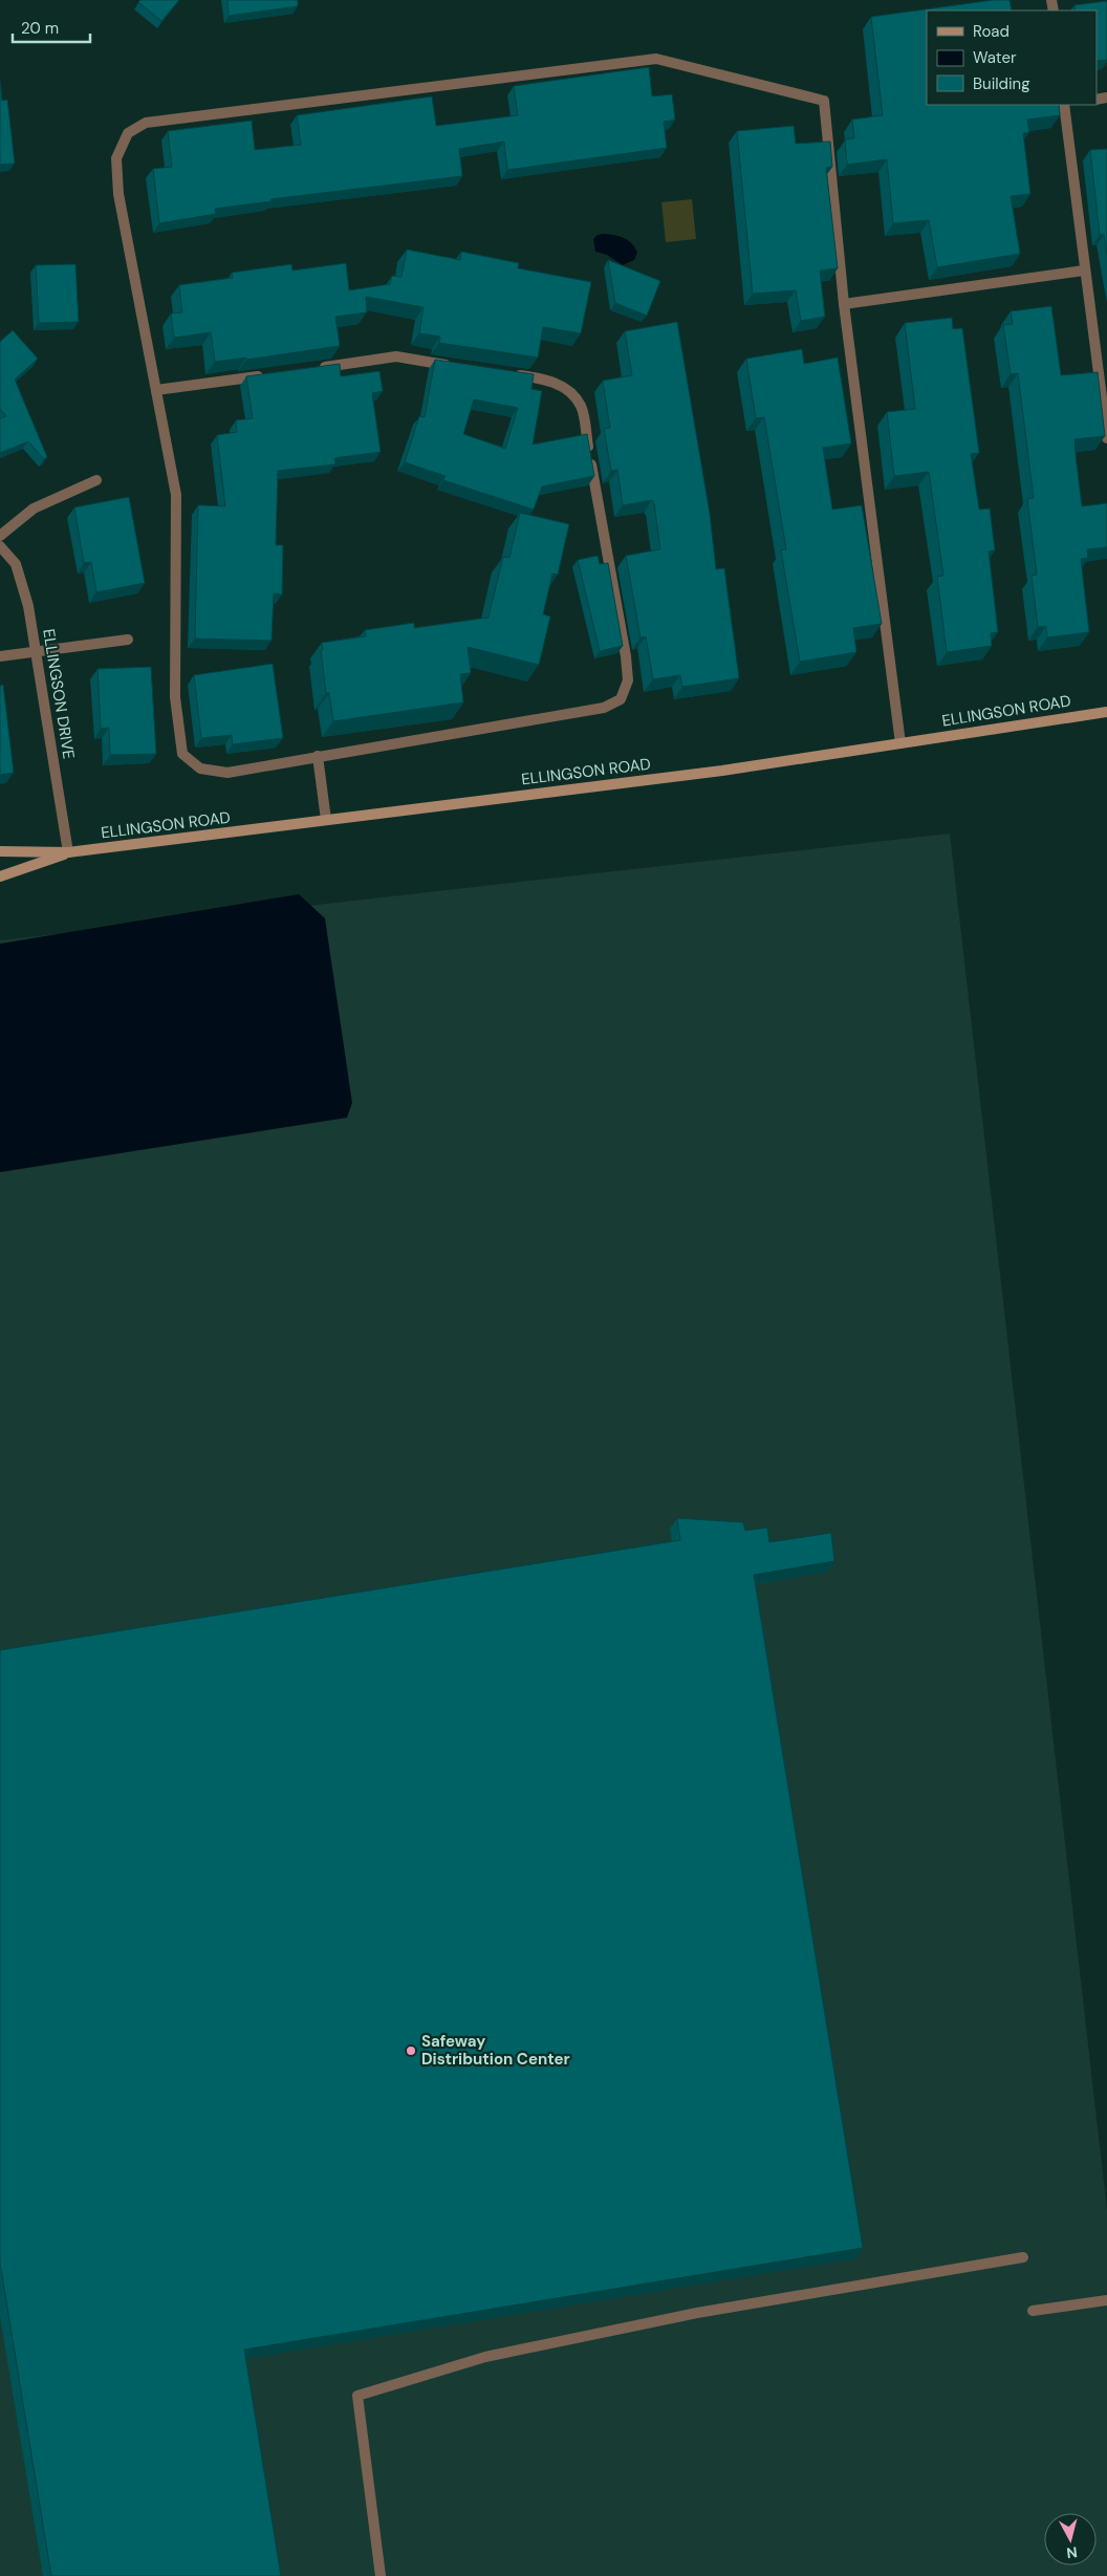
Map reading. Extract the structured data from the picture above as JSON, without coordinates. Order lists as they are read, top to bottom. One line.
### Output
{"streets":{"main road":["ELLINGSON ROAD"],"street":["ELLINGSON DRIVE"]},"crossings":[["ELLINGSON DRIVE","ELLINGSON ROAD"]],"places":["Safeway Distribution Center"],"legend":["Road","Water","Building"],"scale_bar":"20 m","north":"bottom"}
